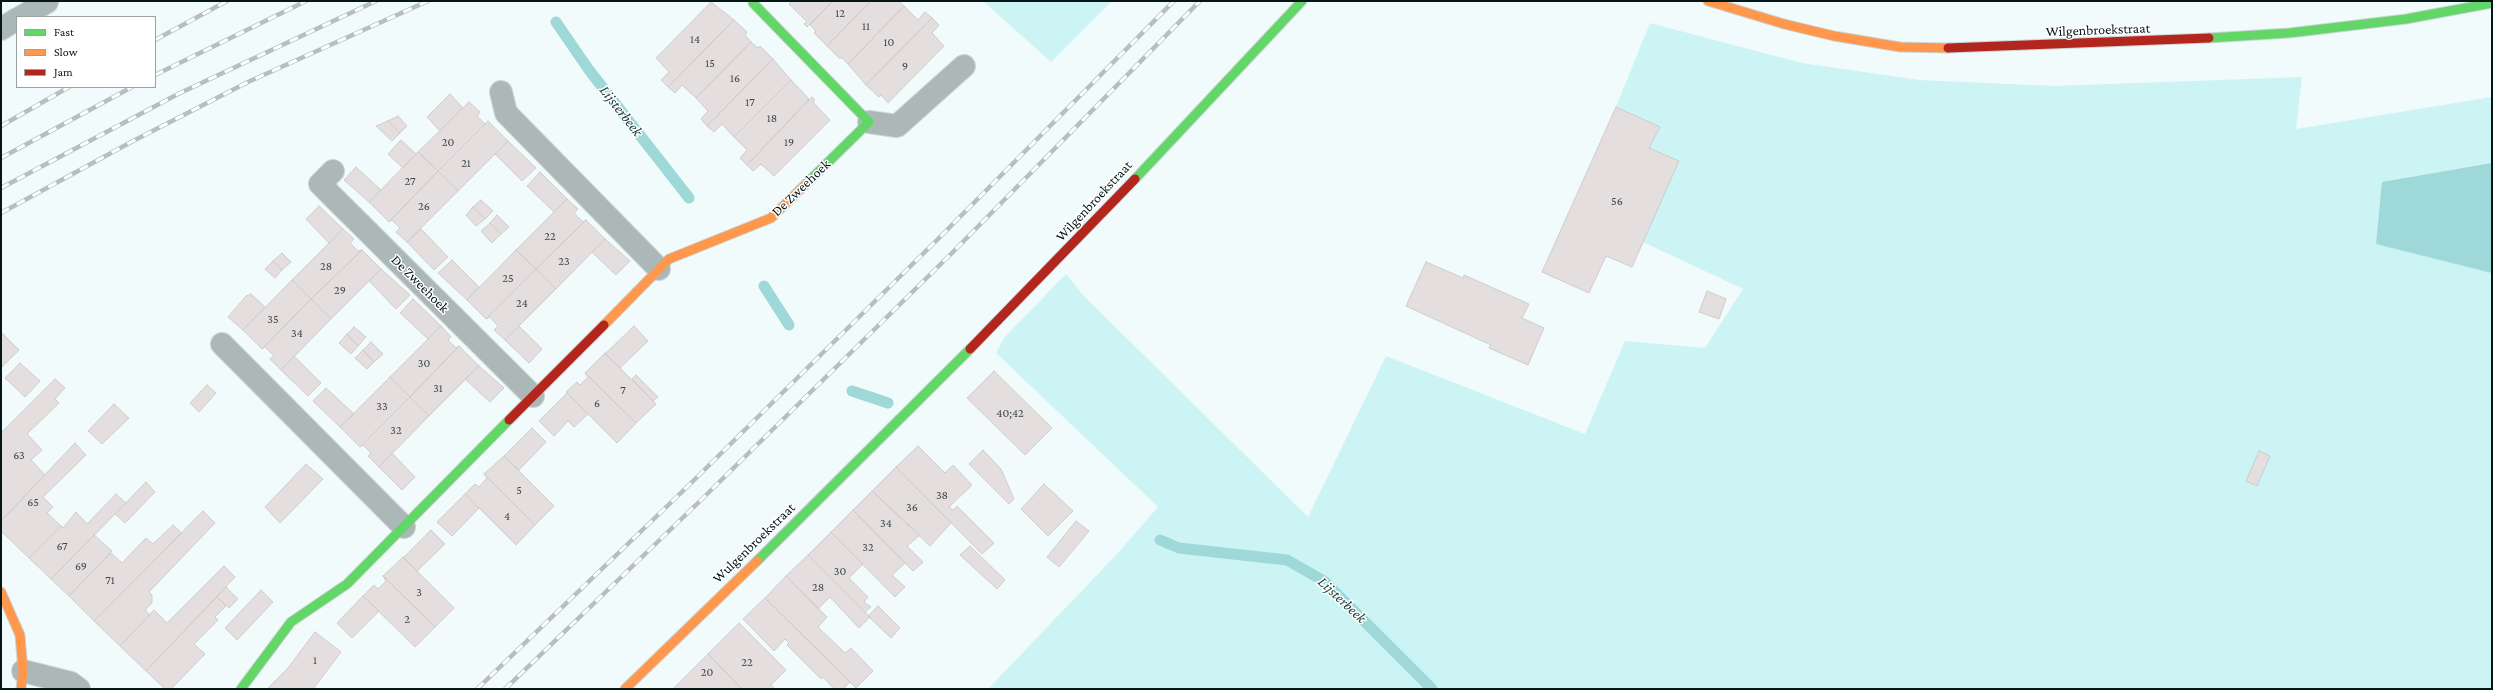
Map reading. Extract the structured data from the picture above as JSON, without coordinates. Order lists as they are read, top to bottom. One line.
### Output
{"streets":{"street":["Wilgenbroekstraat","De Zweehoek","Wulgenbroekstraat"]},"crossings":[["Wilgenbroekstraat","Wulgenbroekstraat"]],"water":["Lijsterbeek"],"house_numbers":["12","11","14","10","15","9","16","17","18","20","19","21","27","56","26","22","23","28","25","29","24","35","34","30","31","7","6","33","40;42","32","63","5","38","65","36","4","34","67","32","69","30","71","28","3","2","1","22","20"],"legend":["Fast","Slow","Jam"]}
